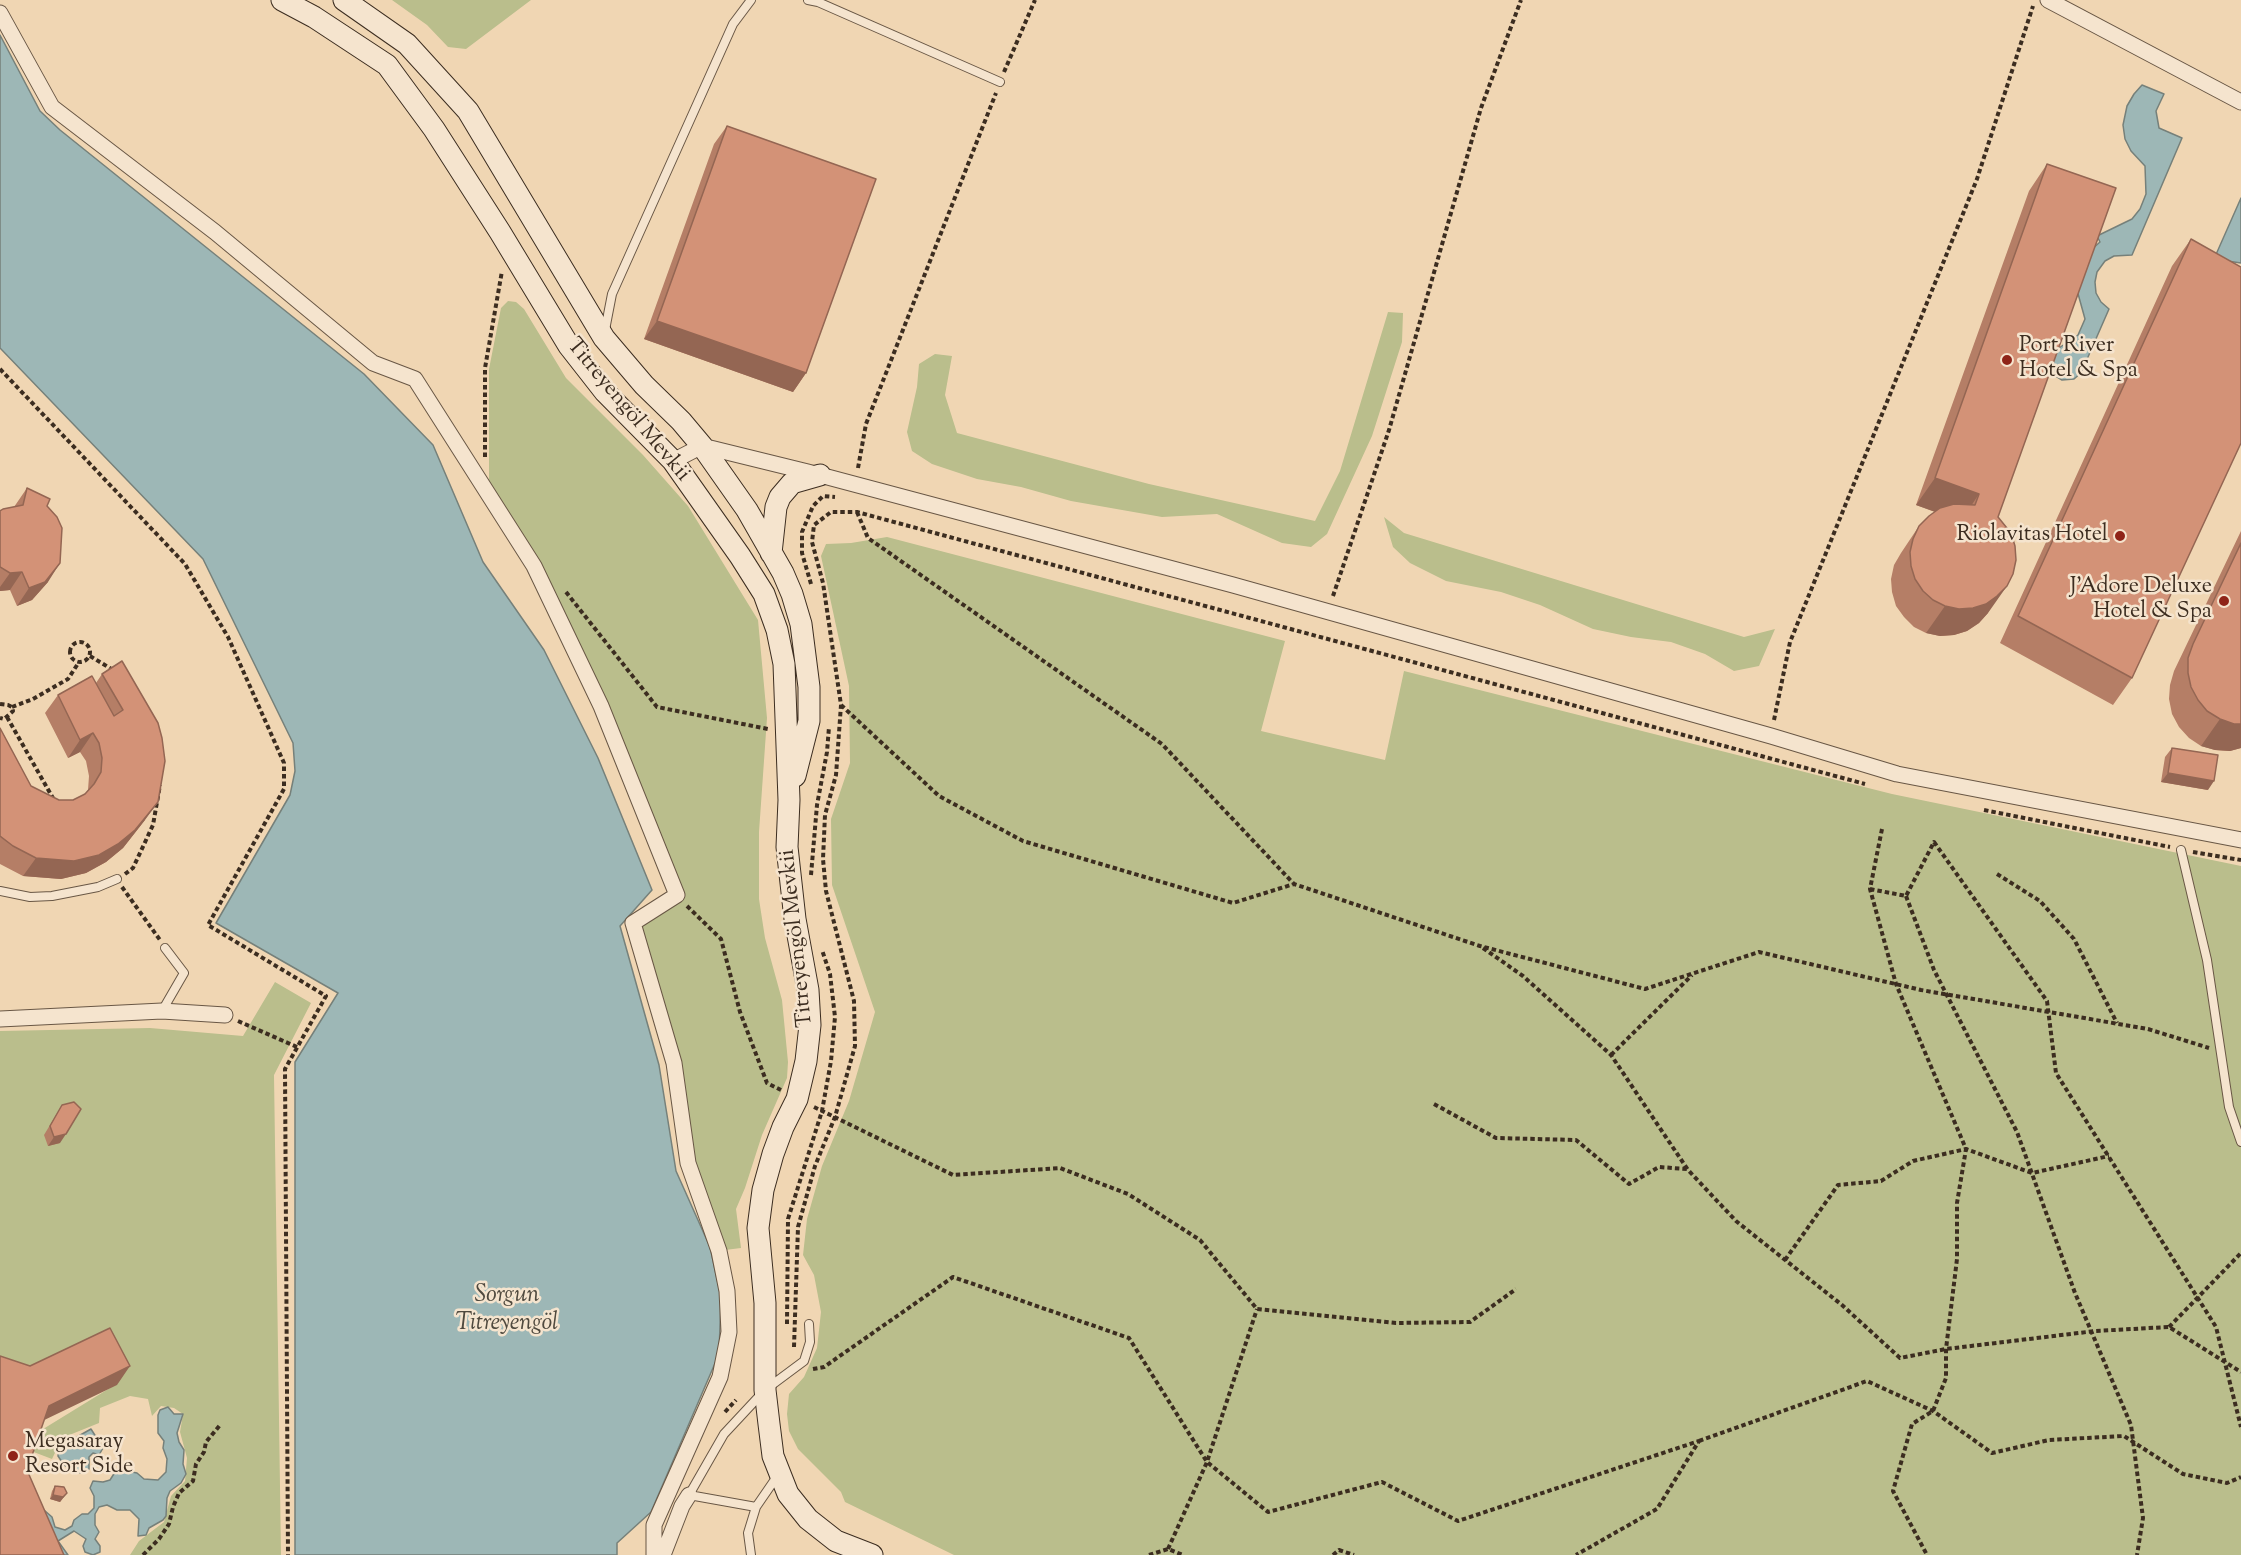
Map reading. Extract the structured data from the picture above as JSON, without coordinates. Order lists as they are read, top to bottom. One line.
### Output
{"streets":{"street":["Titreyengöl Mevkii"]},"water":["Sorgun Titreyengöl"],"places":["Port River Hotel & Spa","Riolavitas Hotel","J'Adore Deluxe Hotel & Spa","Megasaray Resort Side"]}
